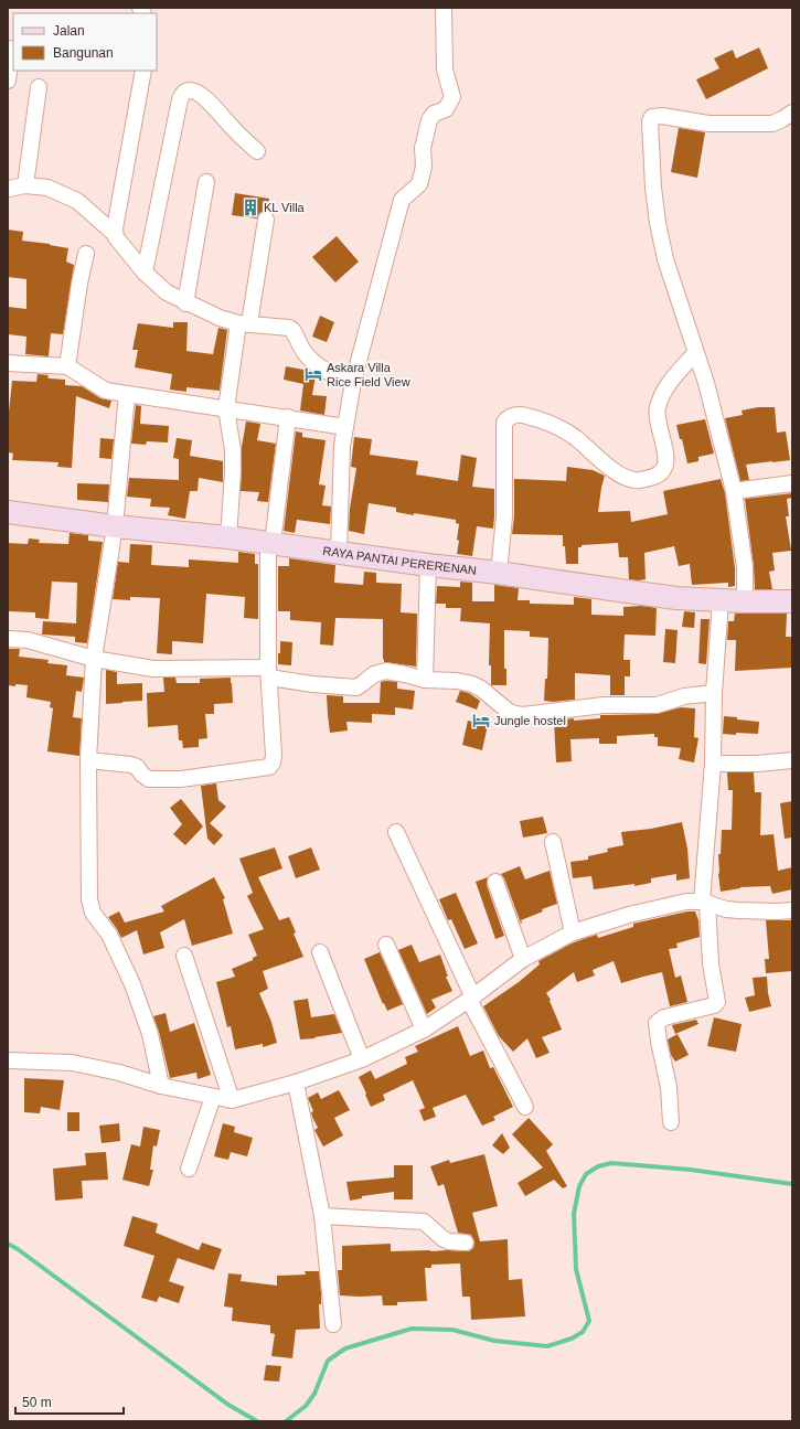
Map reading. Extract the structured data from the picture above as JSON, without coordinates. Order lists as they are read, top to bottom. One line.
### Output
{"streets":{"street":["RAYA PANTAI PERERENAN"]},"places":{"building":["KL Villa"],"hotel":["Askara Villa Rice Field View","Jungle hostel"]},"legend":["Jalan","Bangunan"],"scale_bar":"50 m"}
